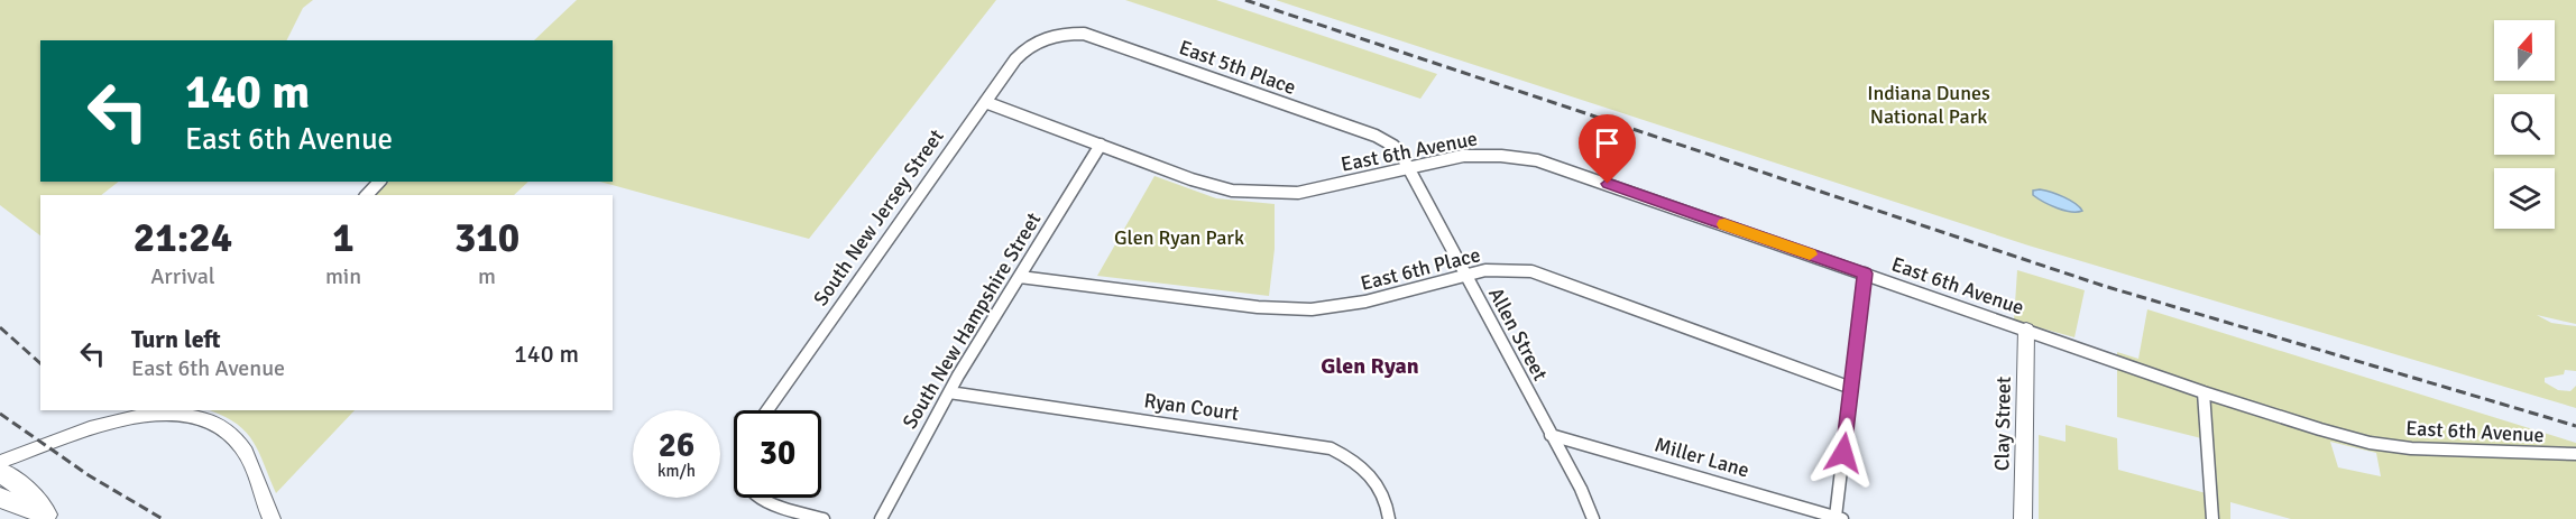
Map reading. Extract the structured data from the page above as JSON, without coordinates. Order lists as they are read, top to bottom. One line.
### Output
{"streets":{"street":["East 5th Place","East 6th Avenue","South New Jersey Street","East 6th Place","South New Hampshire Street","Allen Street","Ryan Court","Clay Street","Miller Lane"]},"crossings":[["East 5th Place","East 6th Avenue"],["East 5th Place","South New Jersey Street"],["East 5th Place","Allen Street"],["East 6th Avenue","South New Jersey Street"],["East 6th Avenue","South New Hampshire Street"],["East 6th Avenue","Allen Street"],["East 6th Avenue","Clay Street"],["East 6th Place","South New Hampshire Street"],["East 6th Place","Allen Street"],["South New Hampshire Street","Ryan Court"],["Allen Street","Miller Lane"]],"districts":["Glen Ryan"],"parks":["Indiana Dunes National Park","Glen Ryan Park"],"north":"top","page":{"turn":["140 m","East 6th Avenue"],"eta":["21:24","Arrival","1","min","310","m"],"list":[{"name":"Turn left","note":"East 6th Avenue","value":"140 m"}],"speed":"26 km/h","limit":"30"}}
